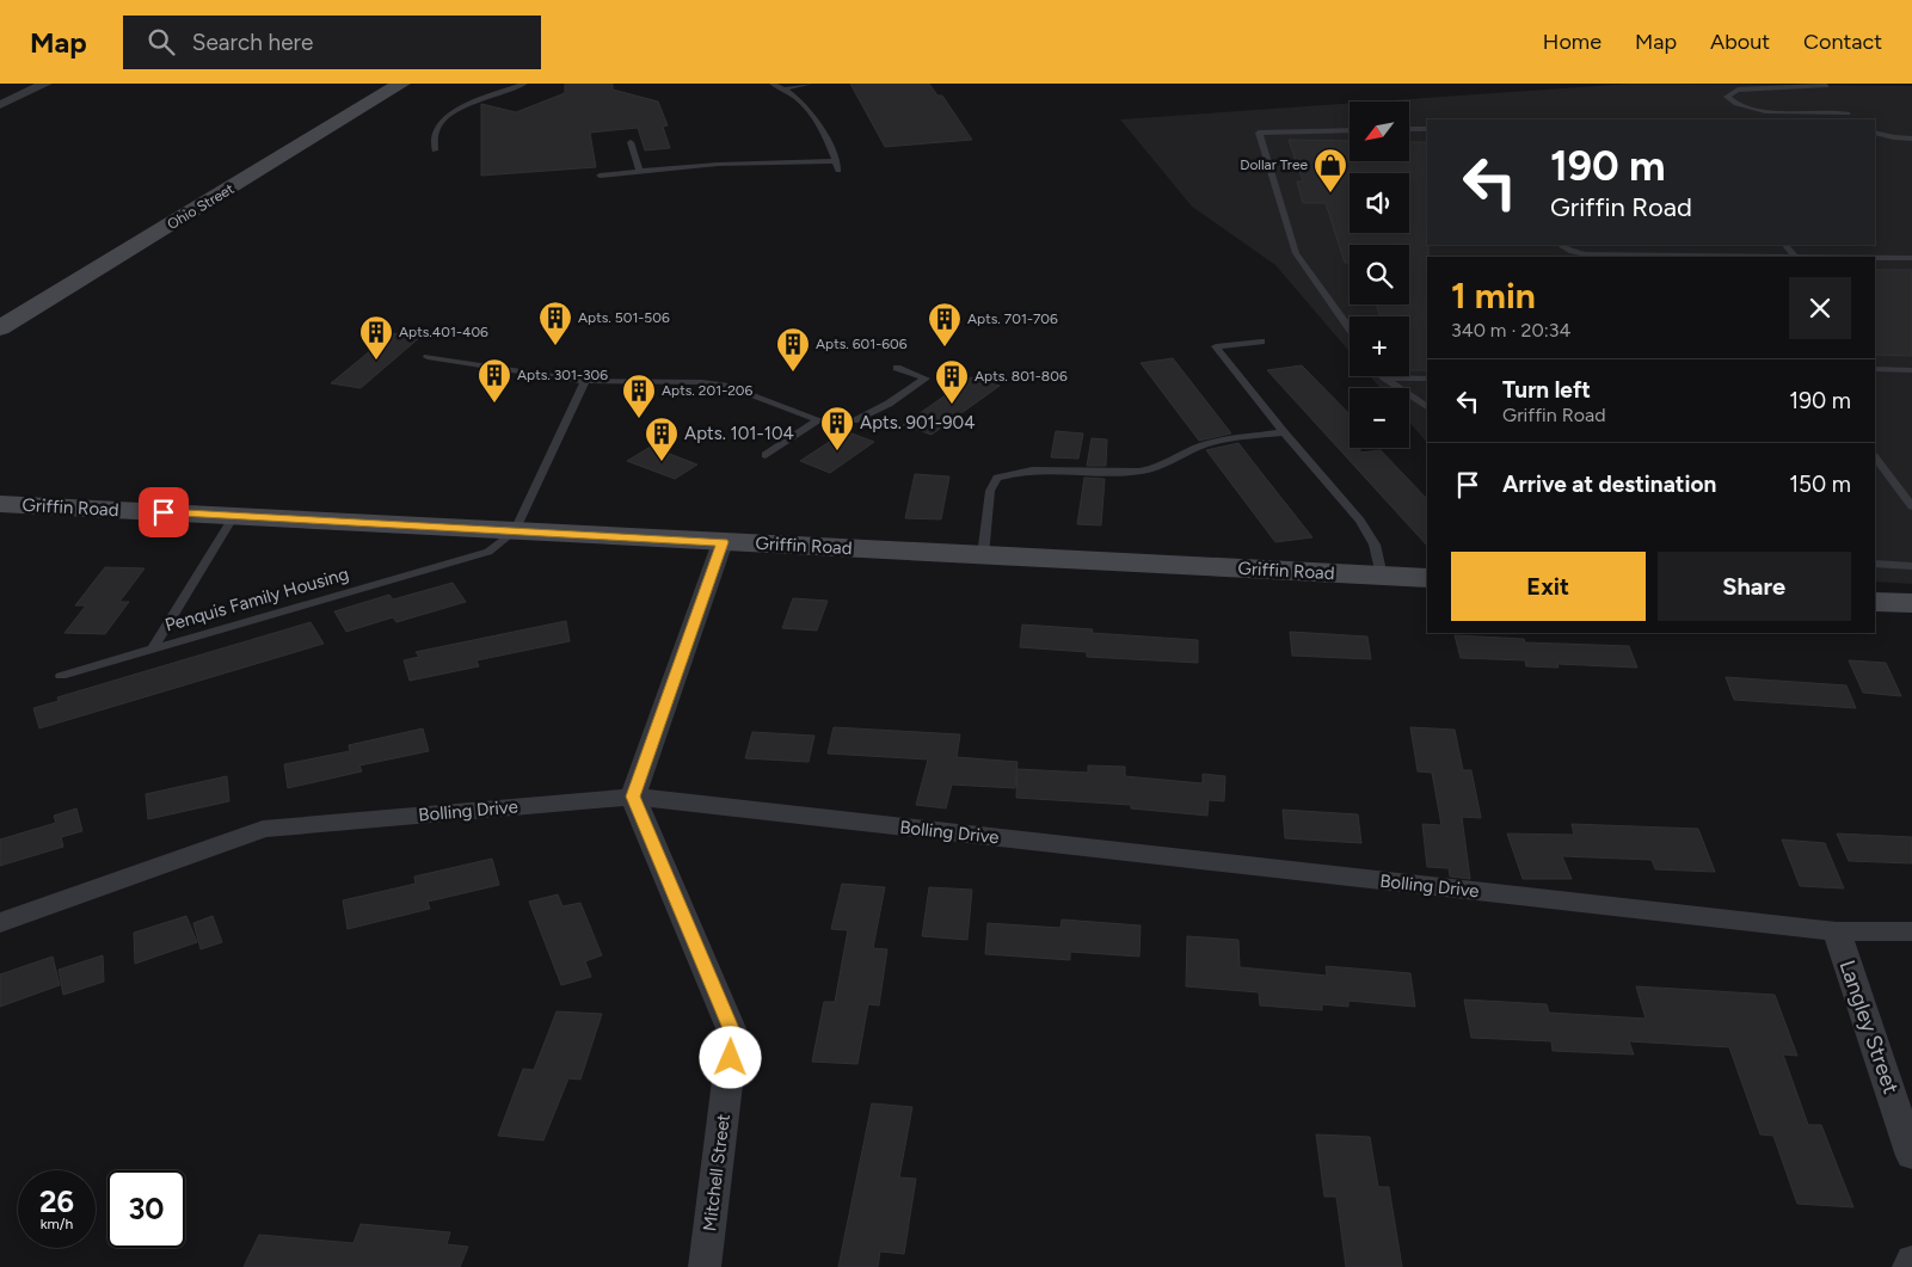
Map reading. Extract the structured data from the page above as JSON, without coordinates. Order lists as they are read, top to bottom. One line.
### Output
{"streets":{"main road":["Ohio Street","Griffin Road"],"street":["Bolling Drive","Langley Street","Mitchell Street"],"lane":["Penquis Family Housing"]},"crossings":[["Griffin Road","Penquis Family Housing"],["Bolling Drive","Langley Street"],["Bolling Drive","Mitchell Street"]],"places":{"shop":["Dollar Tree"],"building":["Apts. 501-506","Apts. 701-706","Apts.401-406","Apts. 601-606","Apts. 301-306","Apts. 801-806","Apts. 201-206","Apts. 901-904","Apts. 101-104"]},"north":"bottom left","page":{"header":"Map","search":"Search here","nav":["Home","Map","About","Contact"],"map_buttons":["+","−"],"turn":["190 m","Griffin Road"],"heading":["1 min","340 m · 20:34"],"list":[{"name":"Turn left","note":"Griffin Road","value":"190 m"},{"name":"Arrive at destination","value":"150 m"}],"buttons":["Exit","Share"],"speed":"26 km/h","limit":"30"}}
